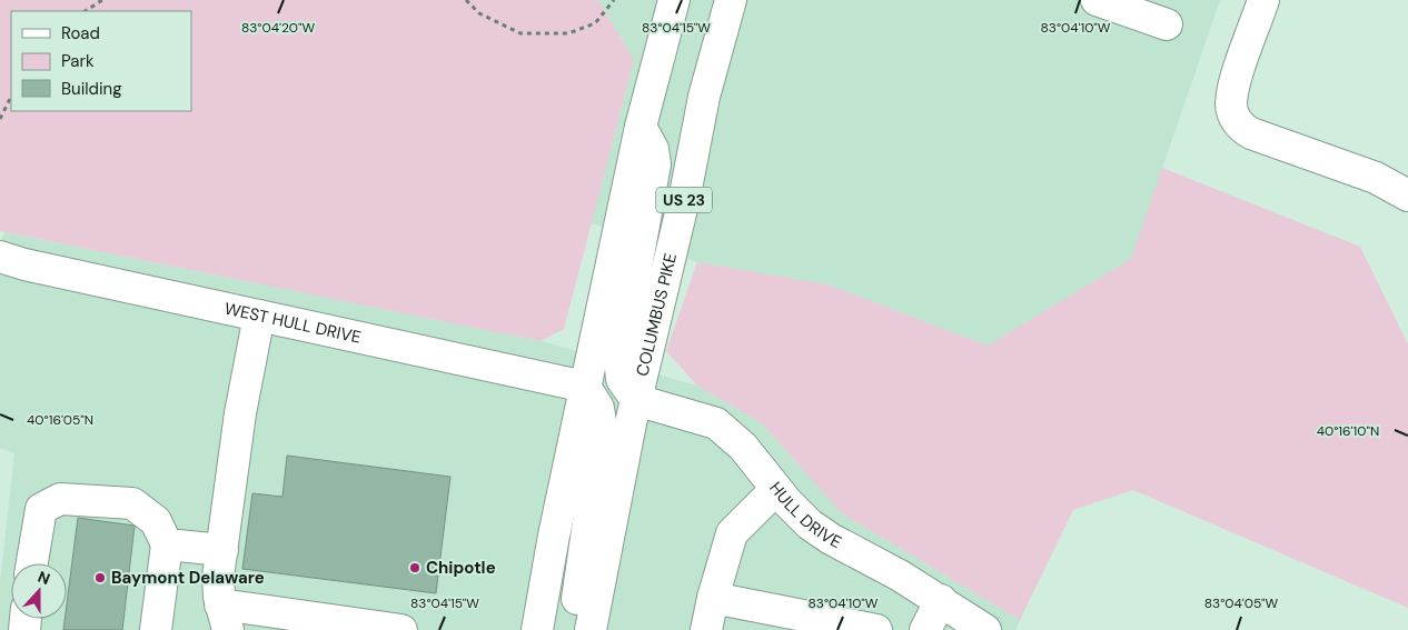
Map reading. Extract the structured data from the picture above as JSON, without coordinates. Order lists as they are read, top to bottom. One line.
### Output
{"streets":{"main road":["US 23","COLUMBUS PIKE","WEST HULL DRIVE","HULL DRIVE"]},"crossings":[["COLUMBUS PIKE","HULL DRIVE"]],"places":["Chipotle","Baymont Delaware"],"legend":["Road","Park","Building"],"north":"top","coordinates":["83°04'10\"W","83°04'20\"W","83°04'15\"W","40°16'05\"N","40°16'10\"N","83°04'05\"W"]}
